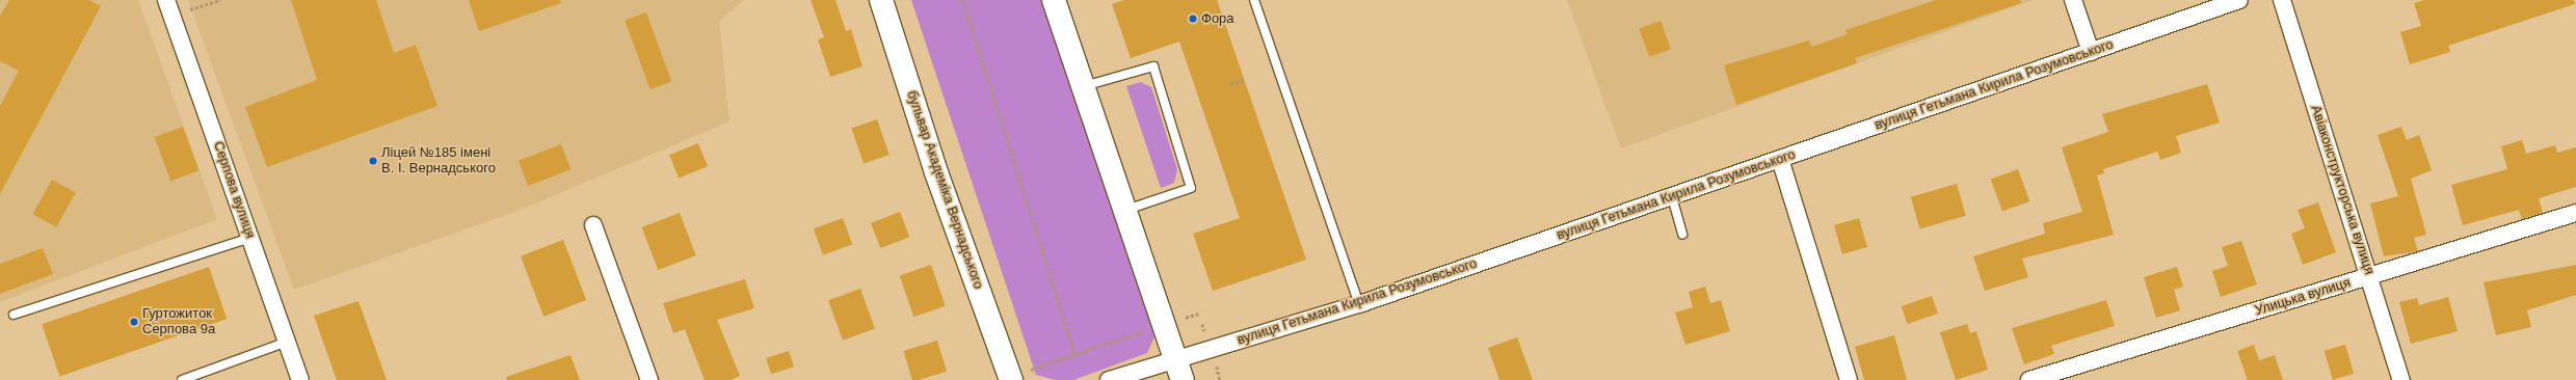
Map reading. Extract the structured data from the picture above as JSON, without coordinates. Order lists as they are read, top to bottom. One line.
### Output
{"streets":{"main road":["бульвар Академіка Вернадського"],"street":["вулиця Гетьмана Кирила Розумовського","Серпова вулиця","Авіаконструкторська вулиця","Улицька вулиця"]},"crossings":[["Авіаконструкторська вулиця","Улицька вулиця"]],"places":["Фора","Ліцей №185 імені В. І. Вернадського","Гуртожиток Серпова 9а"]}
